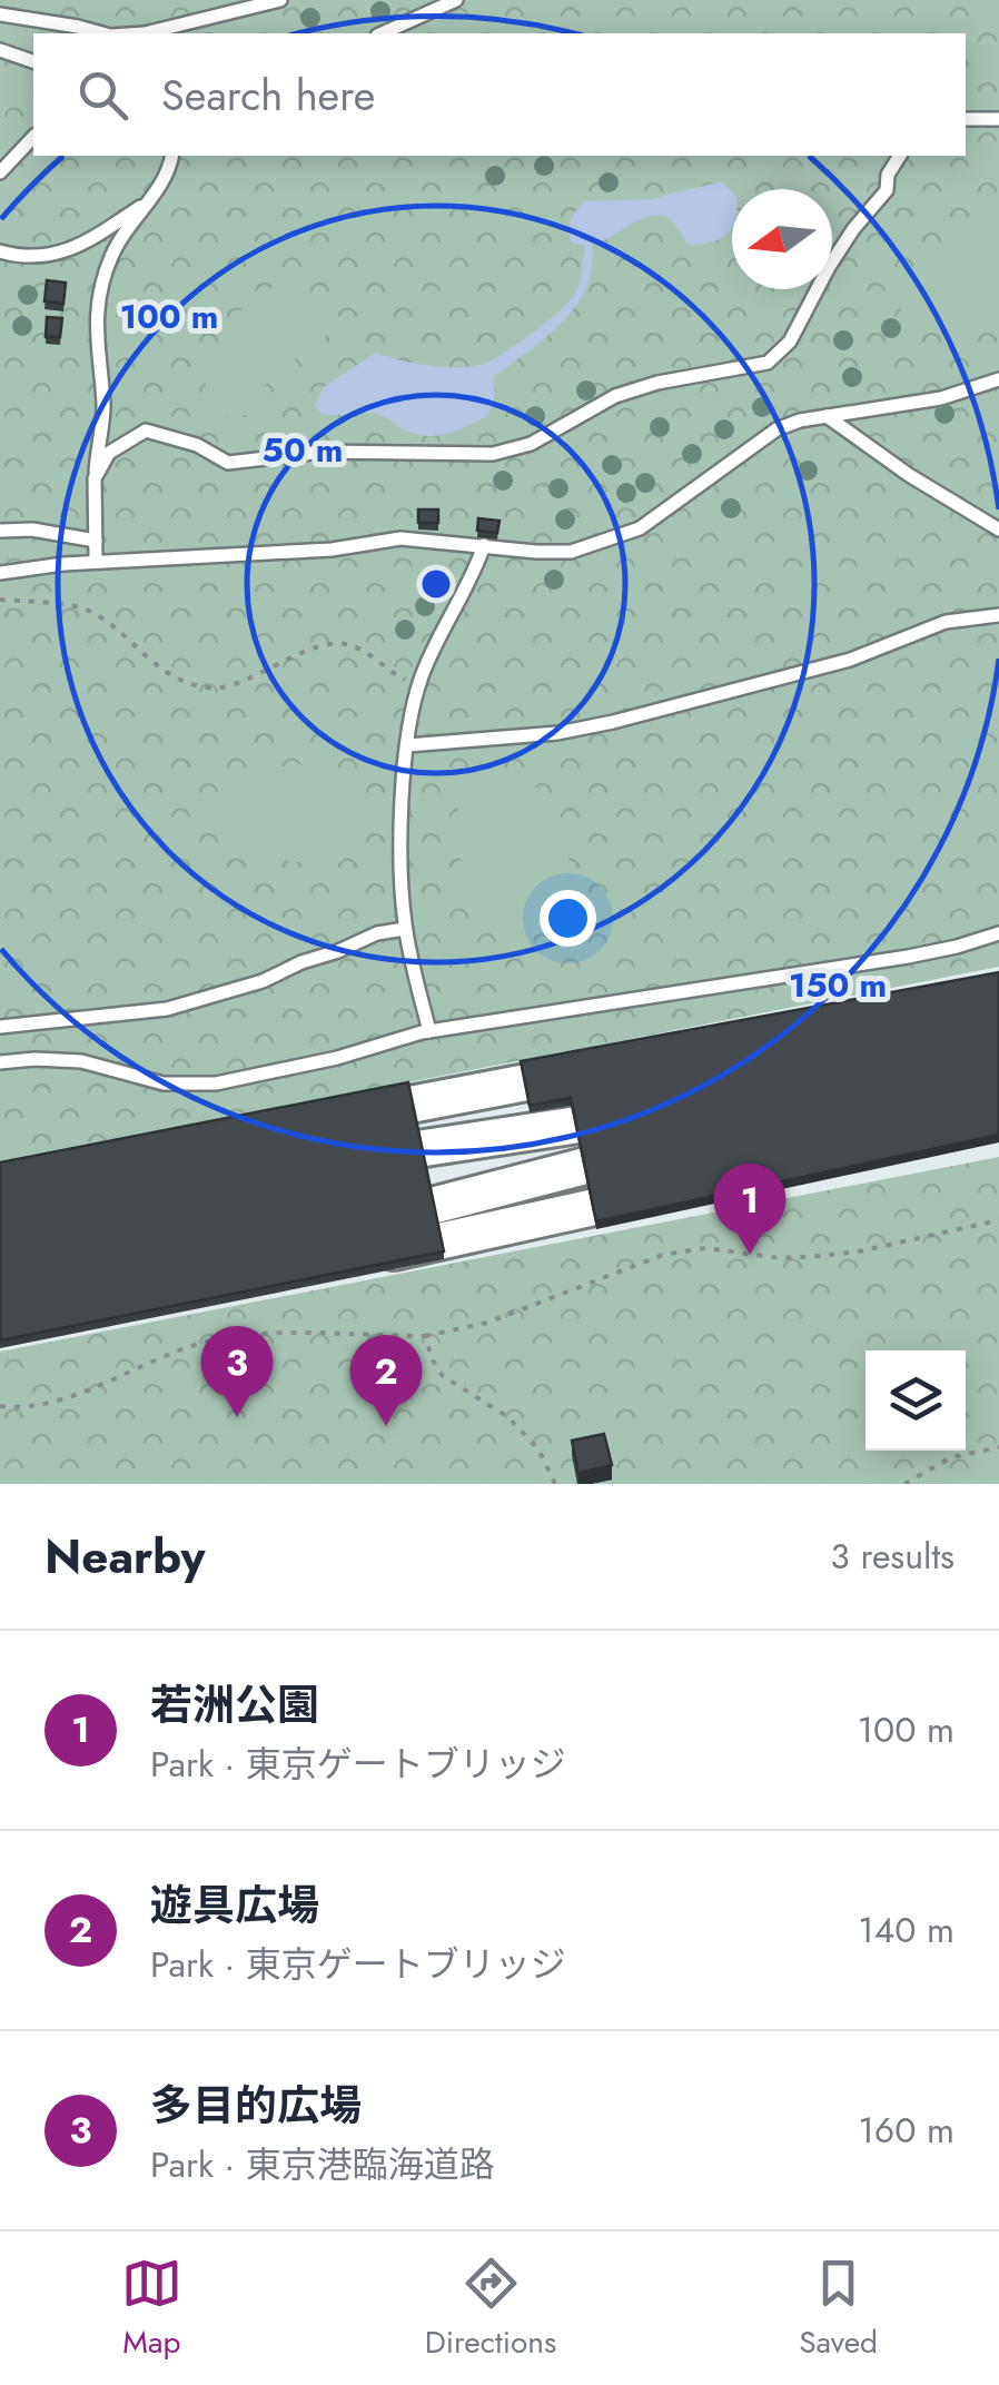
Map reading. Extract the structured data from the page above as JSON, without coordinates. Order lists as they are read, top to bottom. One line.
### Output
{"north":"left","page":{"search":"Search here","pins":["1","3","2"],"heading":["Nearby","3 results"],"list":[{"mark":"1","name":"若洲公園","note":"Park · 東京ゲートブリッジ","value":"100 m"},{"mark":"2","name":"遊具広場","note":"Park · 東京ゲートブリッジ","value":"140 m"},{"mark":"3","name":"多目的広場","note":"Park · 東京港臨海道路","value":"160 m"}],"nav":["Map","Directions","Saved"]},"rings":["100 m","50 m","150 m"]}
